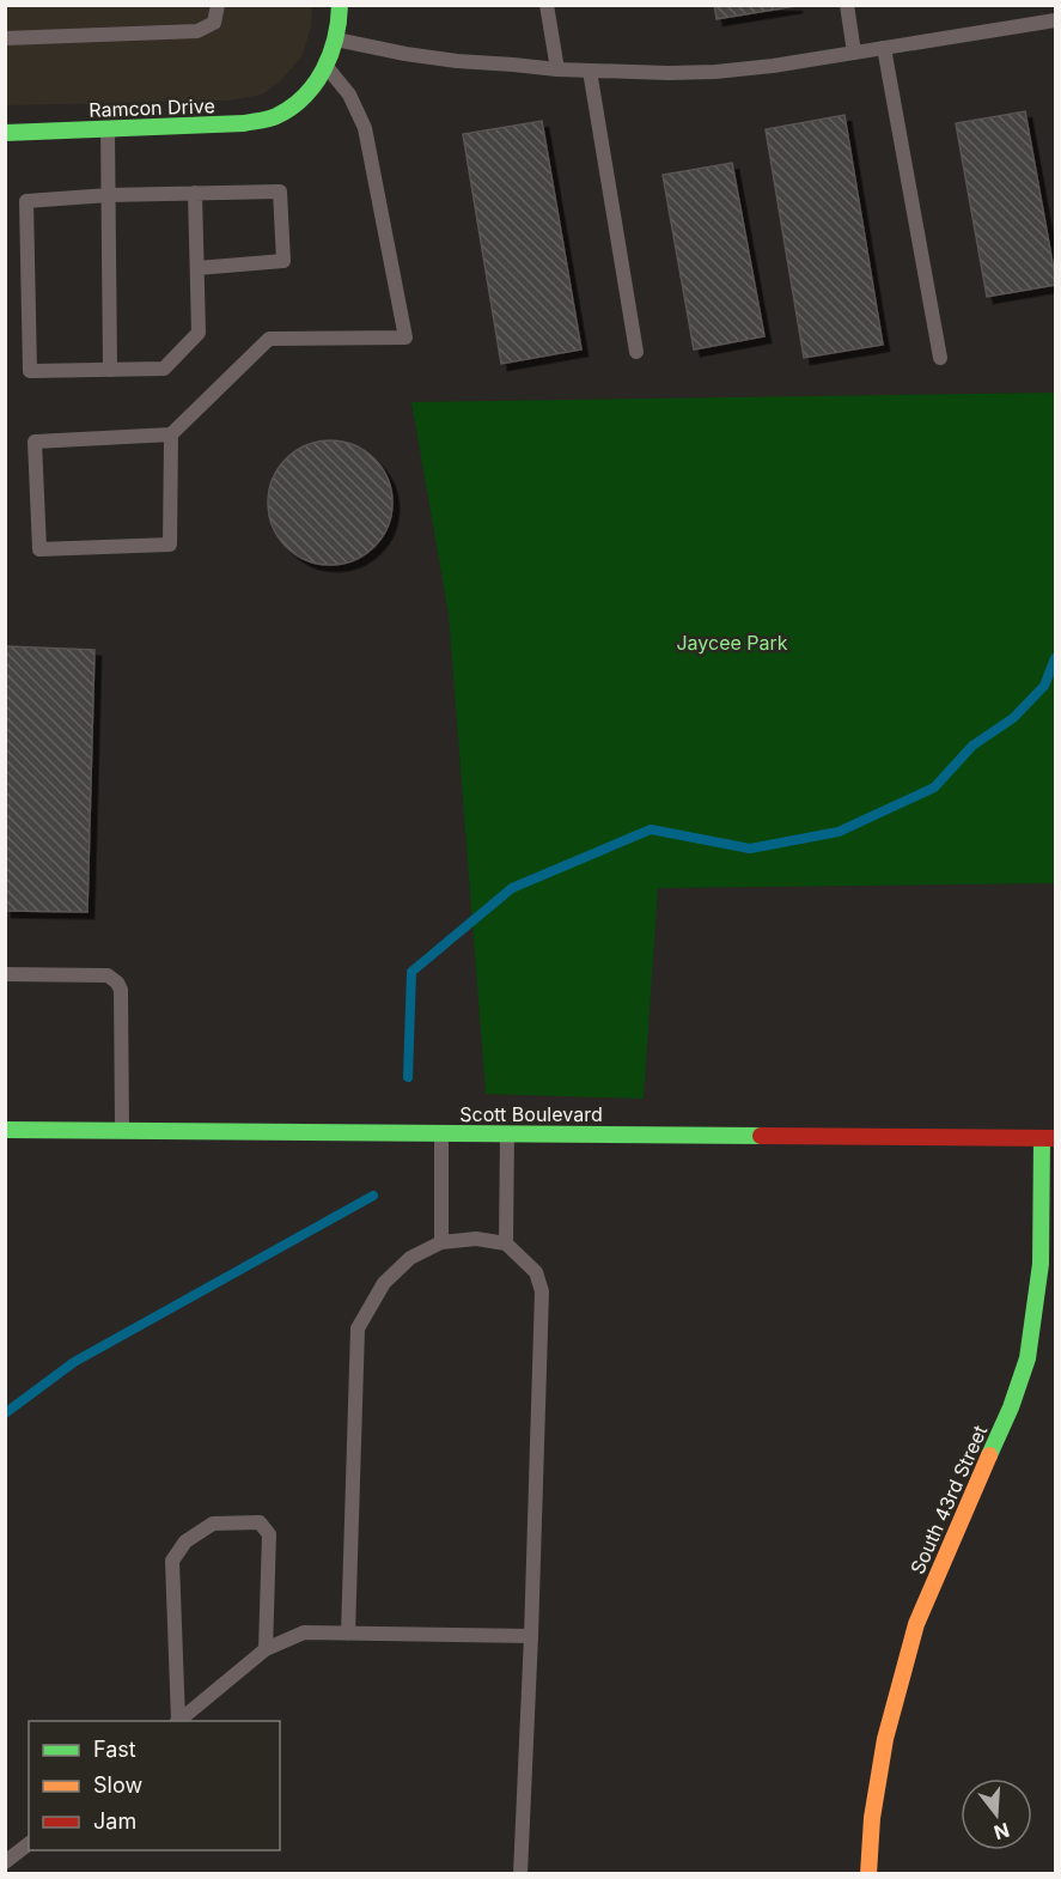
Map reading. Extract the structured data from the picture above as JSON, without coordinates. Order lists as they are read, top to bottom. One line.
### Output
{"streets":{"street":["Ramcon Drive","Scott Boulevard","South 43rd Street"]},"crossings":[["Scott Boulevard","South 43rd Street"]],"parks":["Jaycee Park"],"legend":["Fast","Slow","Jam"],"north":"bottom"}
